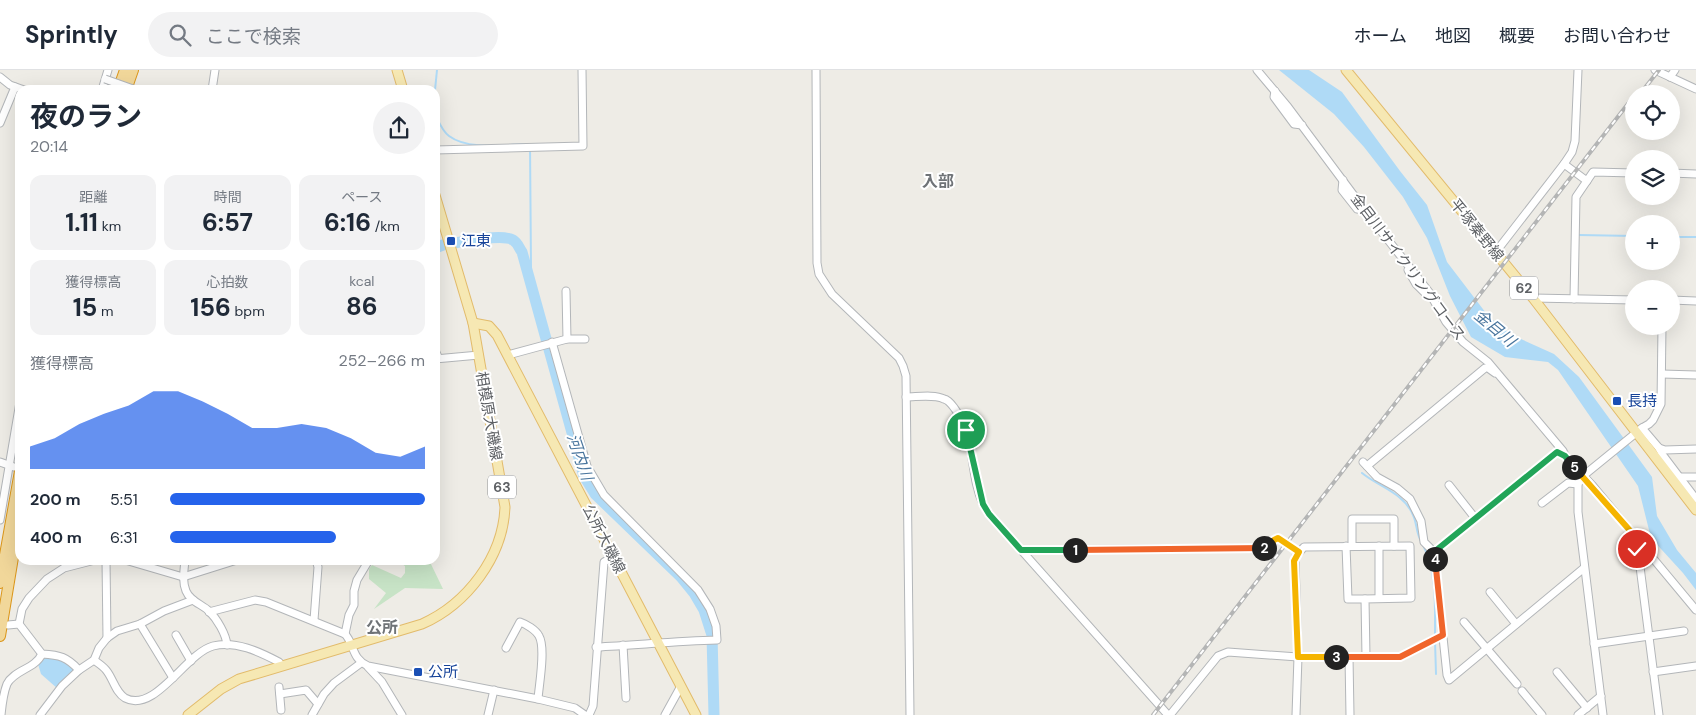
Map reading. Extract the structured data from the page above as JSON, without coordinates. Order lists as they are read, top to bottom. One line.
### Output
{"streets":{"main road":["平塚秦野線","62","相模原大磯線","63","公所大磯線"],"street":["金目川サイクリングコース"]},"crossings":[["相模原大磯線","公所大磯線"]],"districts":["入部","公所"],"water":["金目川","河内川"],"places":{"transit":["江東","長持","公所"]},"page":{"header":"Sprintly","search":"ここで検索","nav":["ホーム","地図","概要","お問い合わせ"],"map_buttons":["+","−"],"heading":["夜のラン","20:14"],"stats":[["距離","1.11 km"],["時間","6:57"],["ペース","6:16 /km"],["獲得標高","15 m"],["心拍数","156 bpm"],["kcal","86"]],"chart":["獲得標高","252–266 m"],"pins":["5","2","1","4","3"],"list":[{"name":"200 m","note":"5:51"},{"name":"400 m","note":"6:31"}]}}
